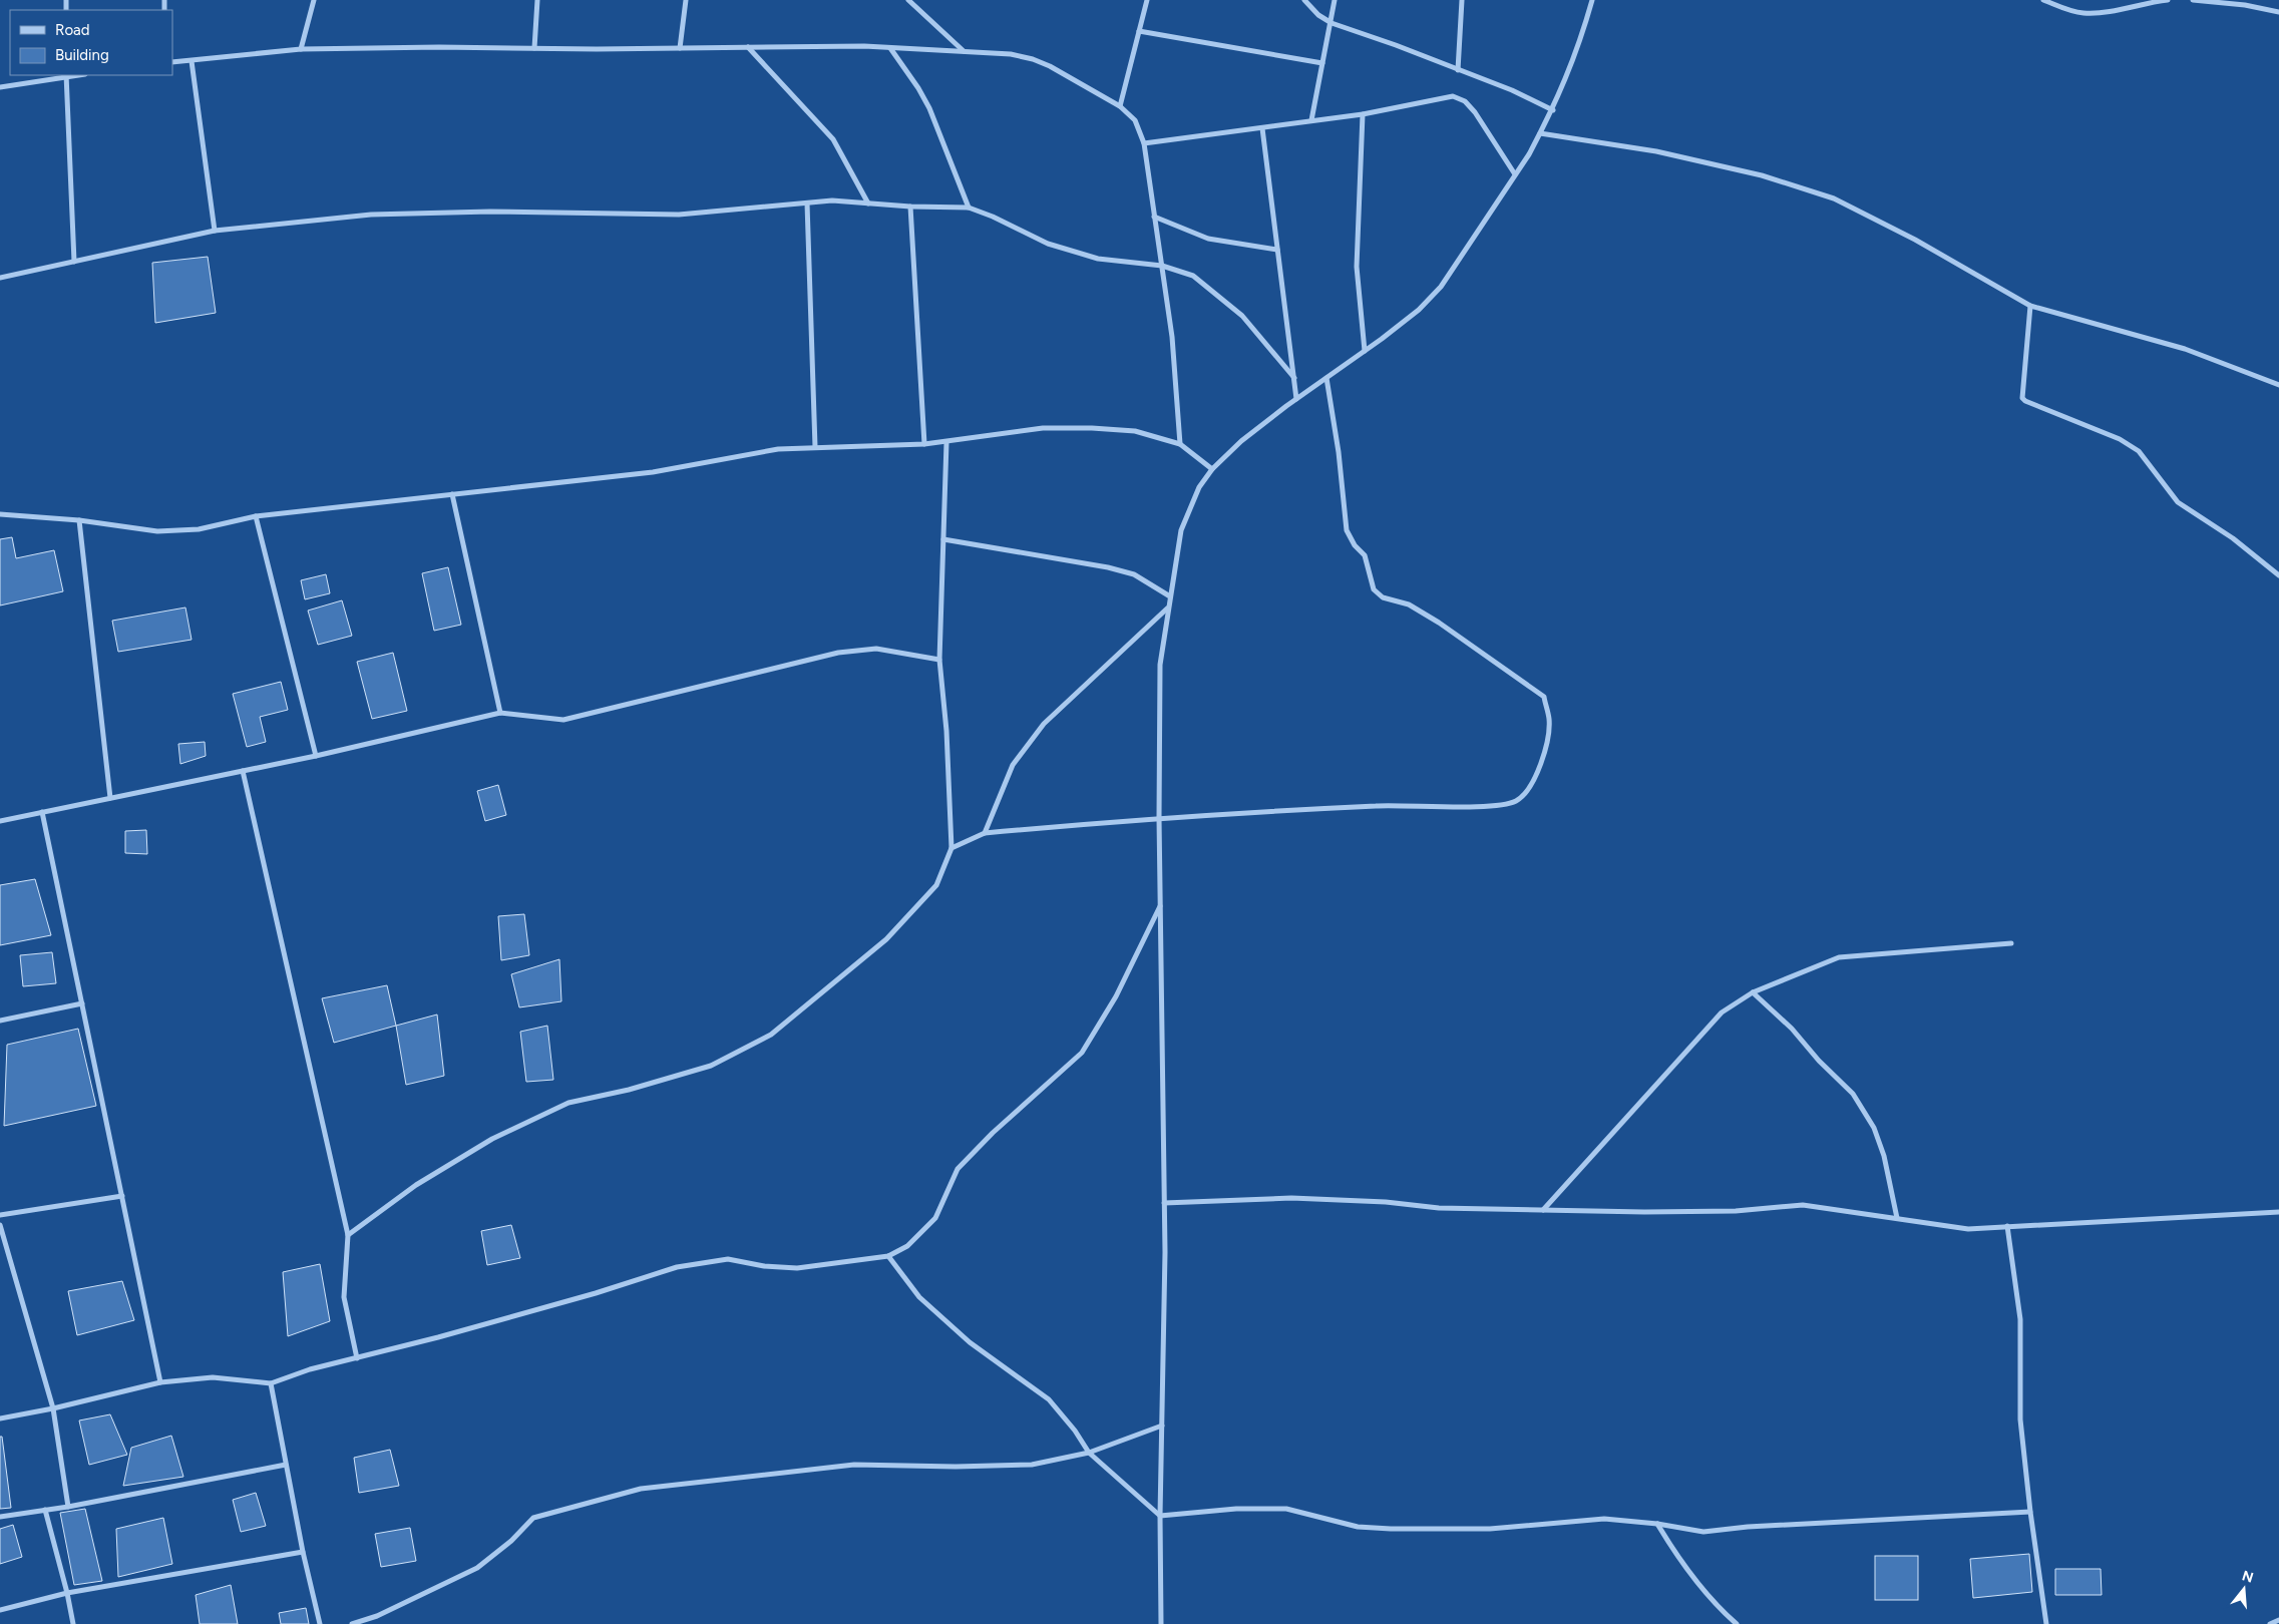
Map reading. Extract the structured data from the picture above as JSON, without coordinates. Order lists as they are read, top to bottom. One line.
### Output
{"legend":["Road","Building"],"north":"top"}
